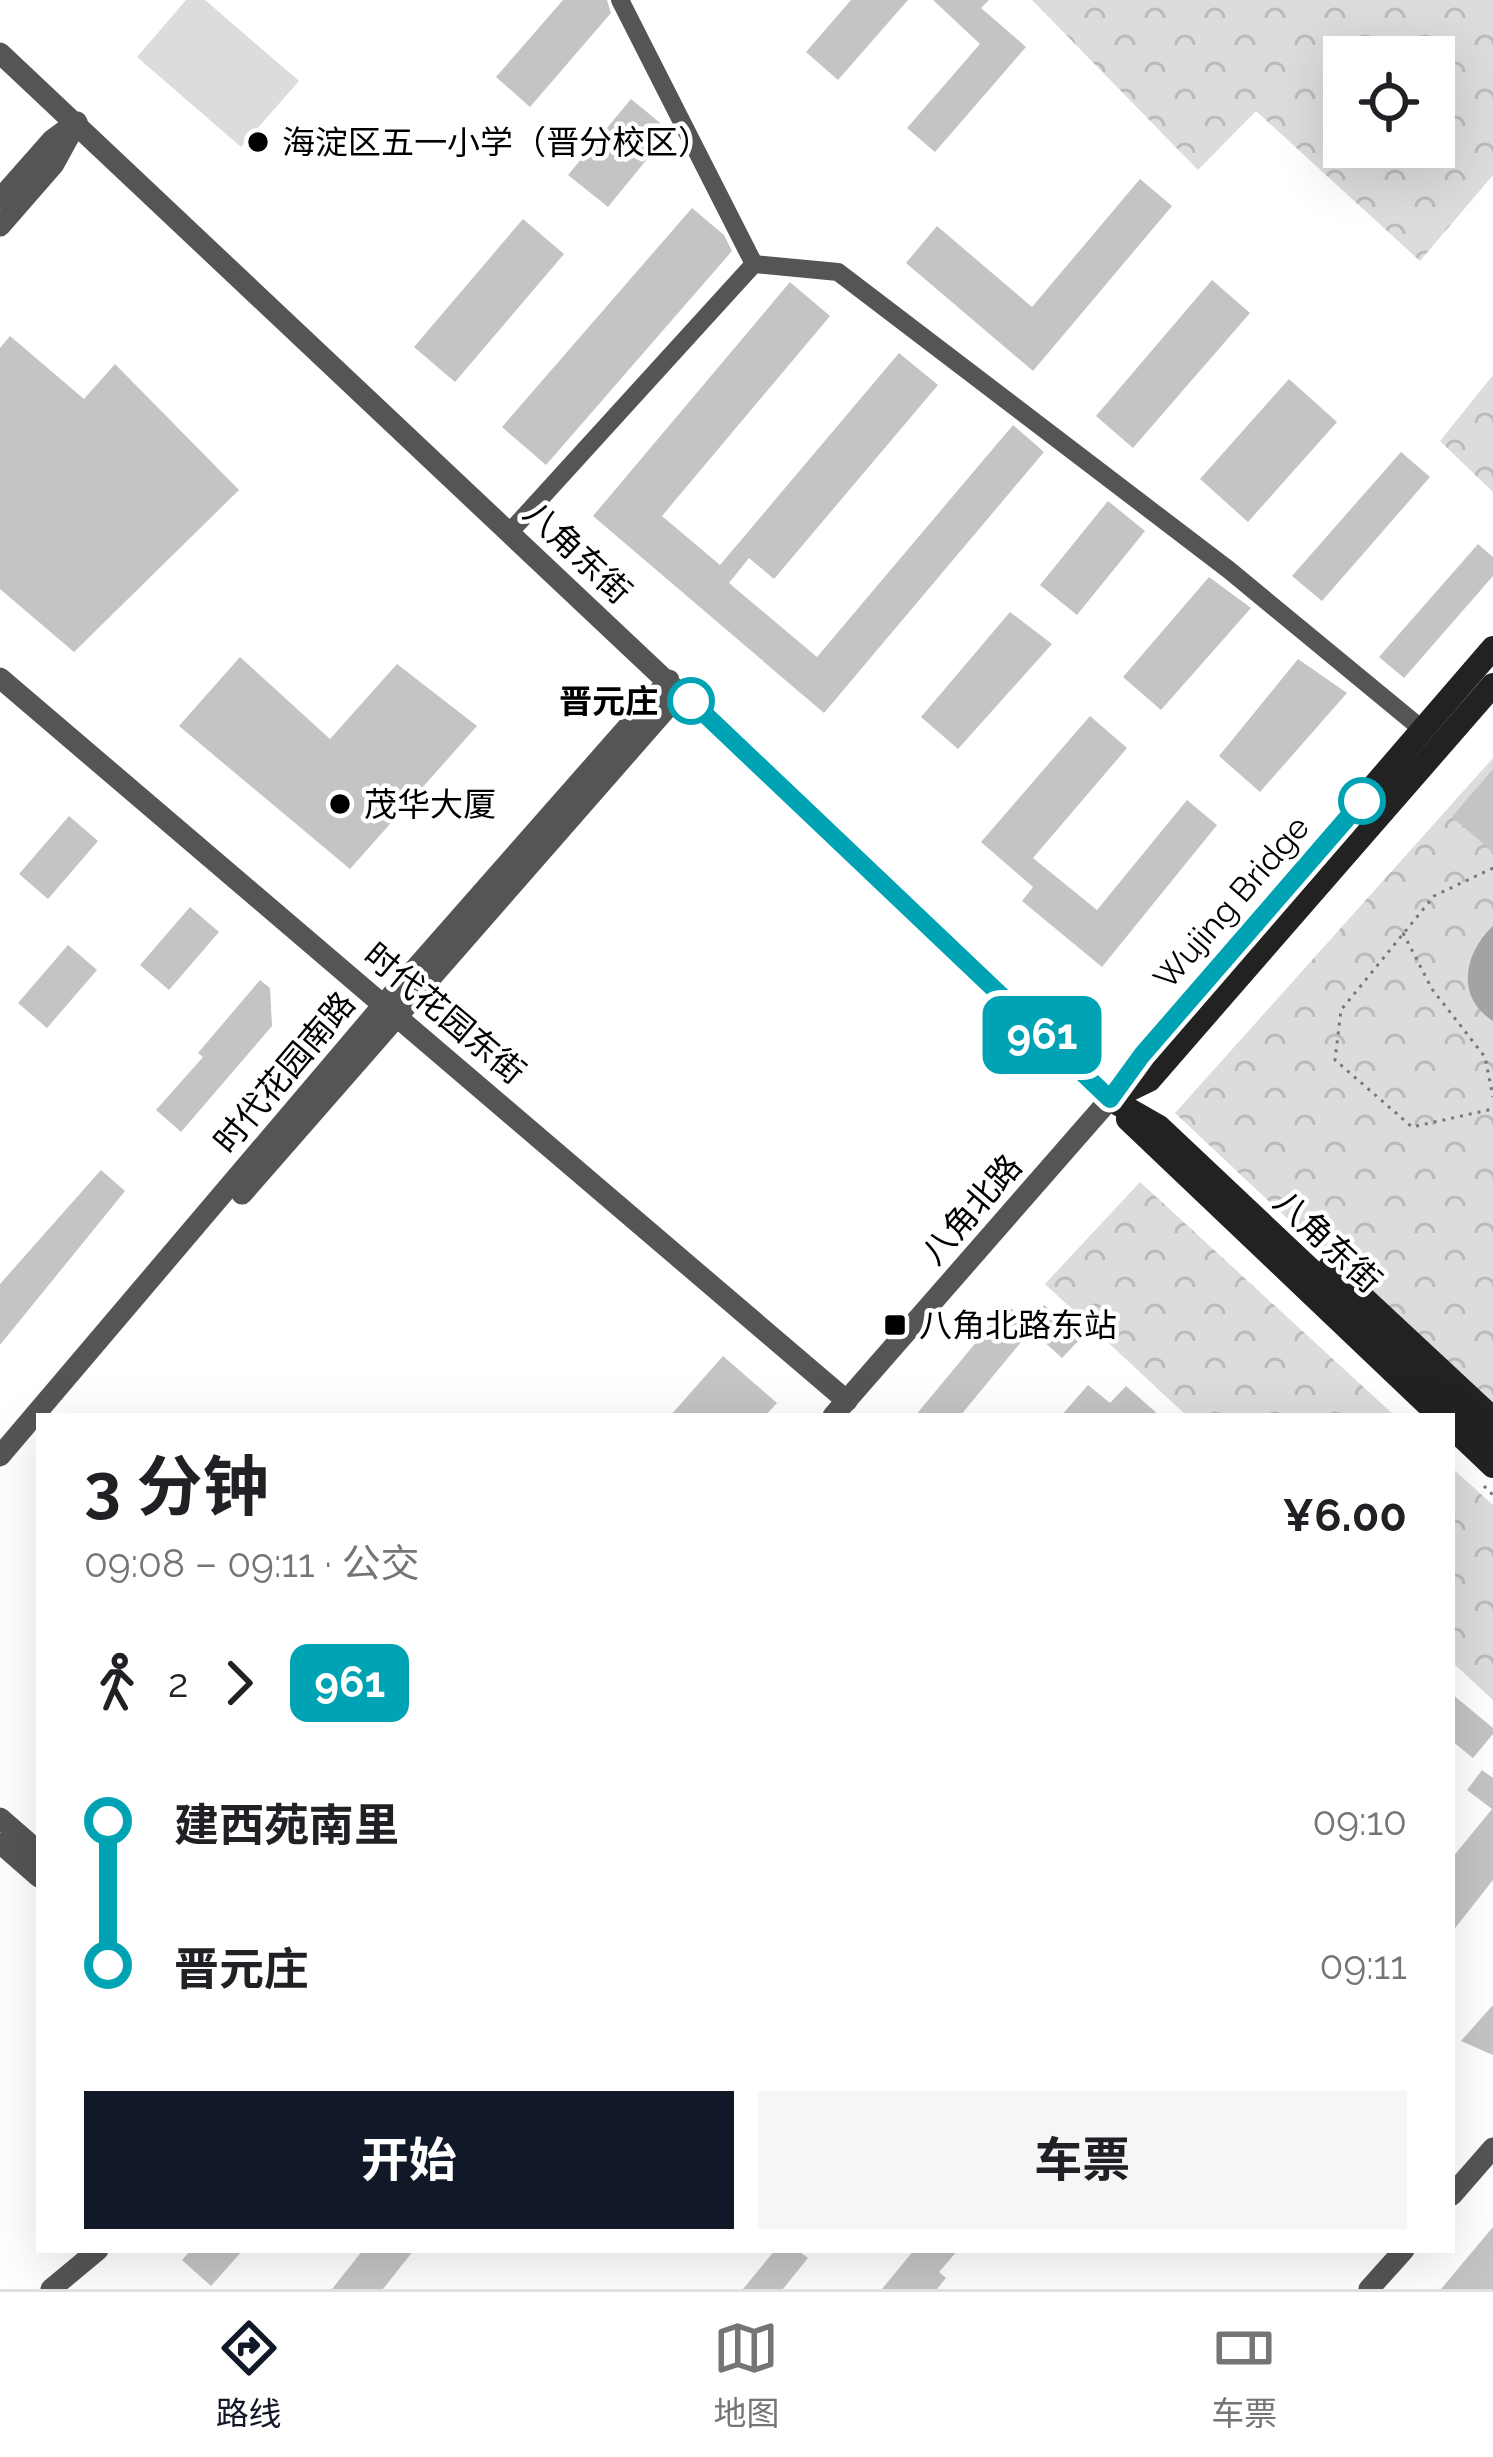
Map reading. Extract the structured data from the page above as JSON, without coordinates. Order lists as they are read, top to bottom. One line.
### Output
{"streets":{"main road":["八角东街","Wujing Bridge"],"street":["时代花园东街","时代花园南路","八角北路"]},"crossings":[["八角东街","Wujing Bridge"],["八角东街","时代花园南路"],["八角东街","八角北路"],["Wujing Bridge","八角北路"],["时代花园东街","时代花园南路"],["时代花园东街","八角北路"]],"places":{"other":["海淀区五一小学（晋分校区）","晋元庄","茂华大厦"],"transit":["八角北路东站"]},"lines":["bus line 961"],"page":{"on_map":"961","heading":["3 分钟","09:08 – 09:11 · 公交","¥6.00"],"legs":["2","961"],"list":[{"name":"建西苑南里","value":"09:10"},{"name":"晋元庄","value":"09:11"}],"buttons":["开始","车票"],"tabs":["路线","地图","车票"]}}
